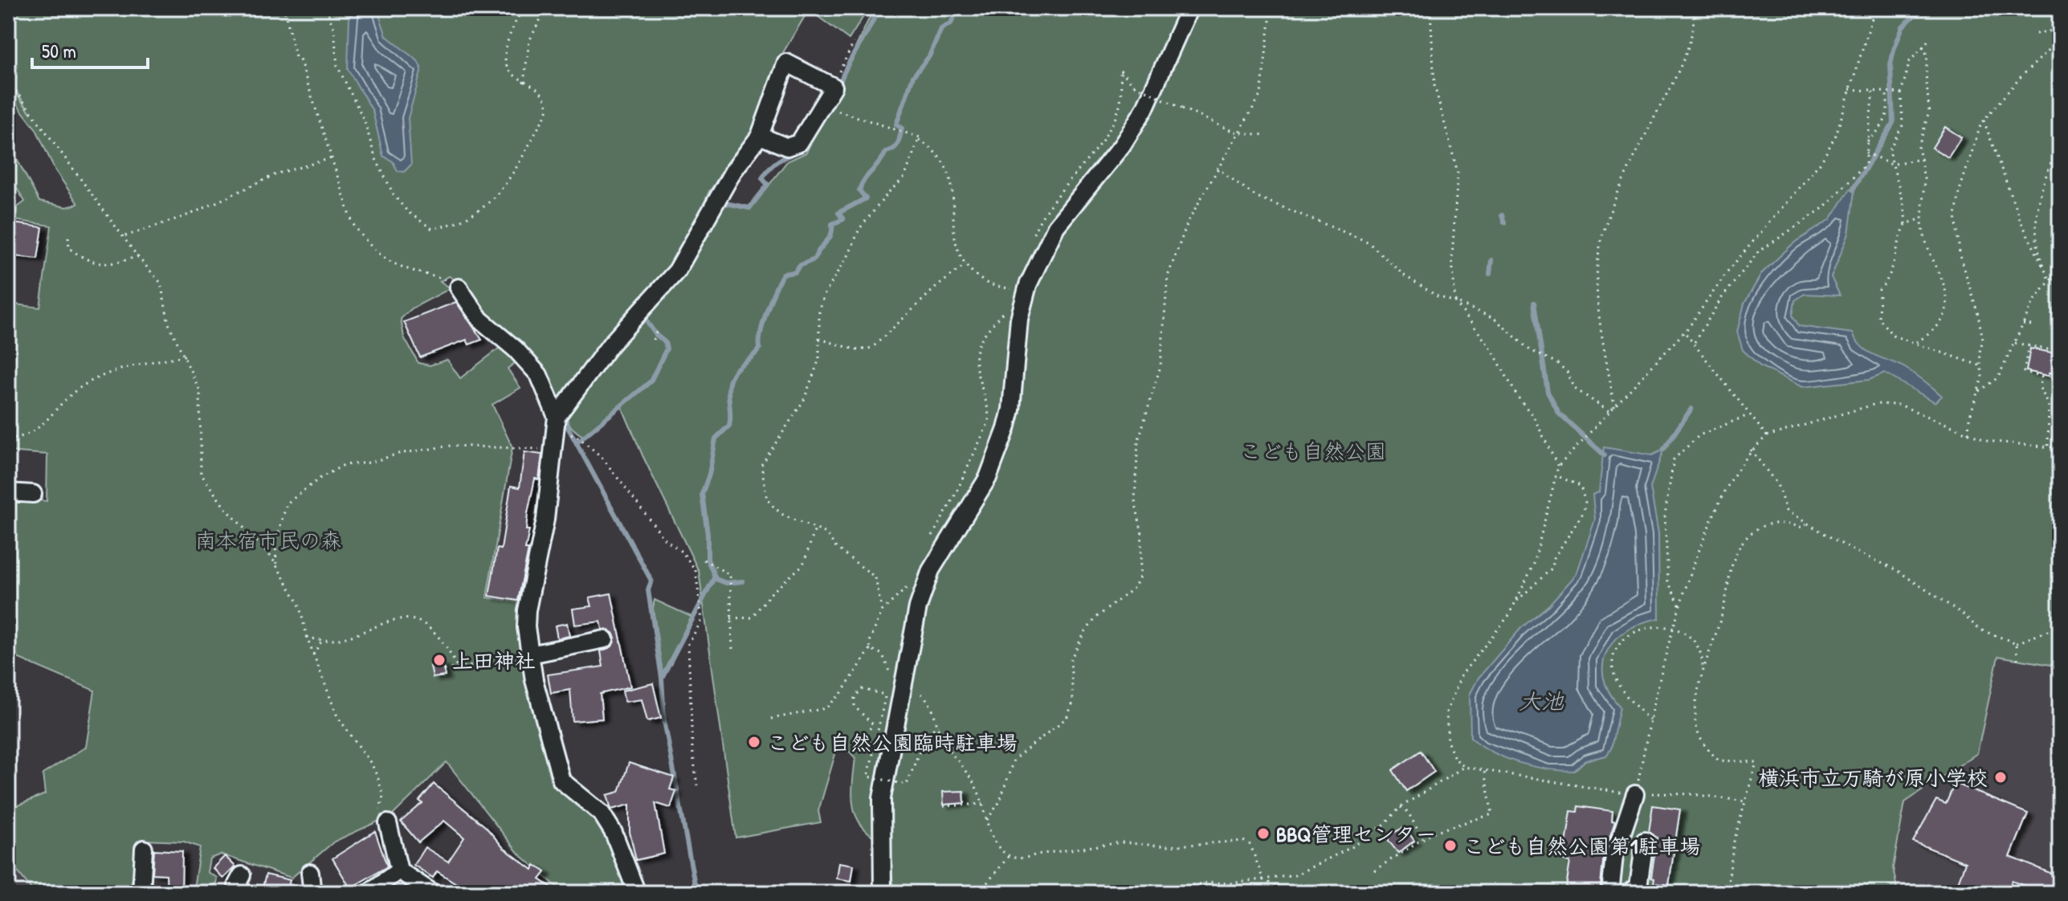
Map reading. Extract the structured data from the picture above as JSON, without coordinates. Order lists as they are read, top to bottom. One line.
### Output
{"water":["大池"],"parks":["こども自然公園","南本宿市民の森"],"places":["上田神社","こども自然公園臨時駐車場","横浜市立万騎が原小学校","BBQ管理センター","こども自然公園第1駐車場"],"scale_bar":"50 m"}
